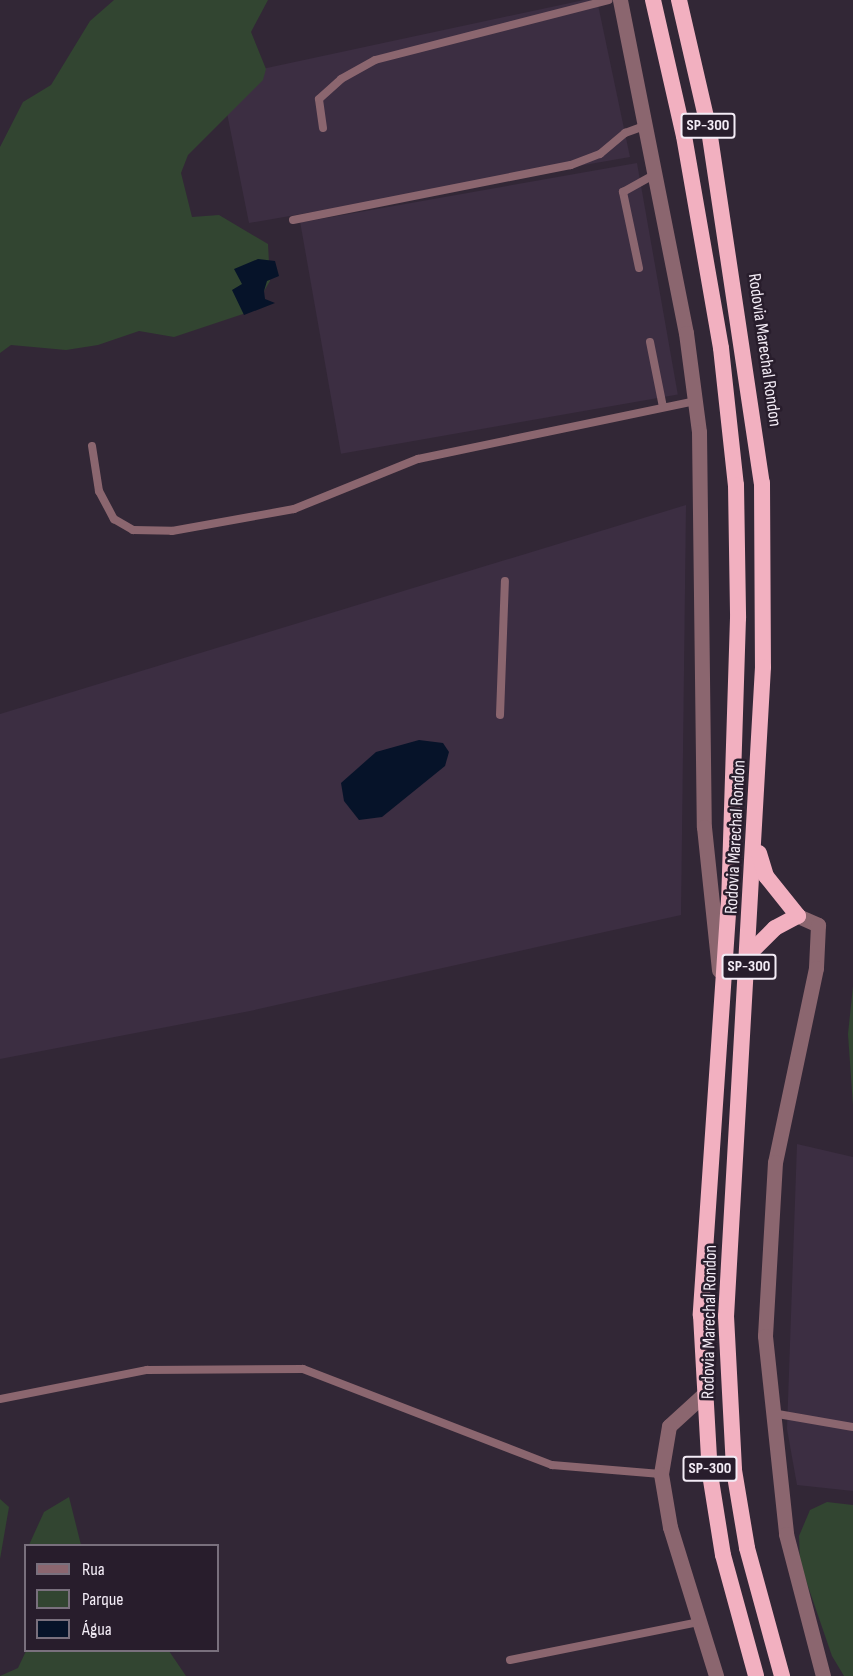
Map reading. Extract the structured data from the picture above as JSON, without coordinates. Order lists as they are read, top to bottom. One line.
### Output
{"streets":{"highway":["SP-300","Rodovia Marechal Rondon"]},"legend":["Rua","Parque","Água"]}
